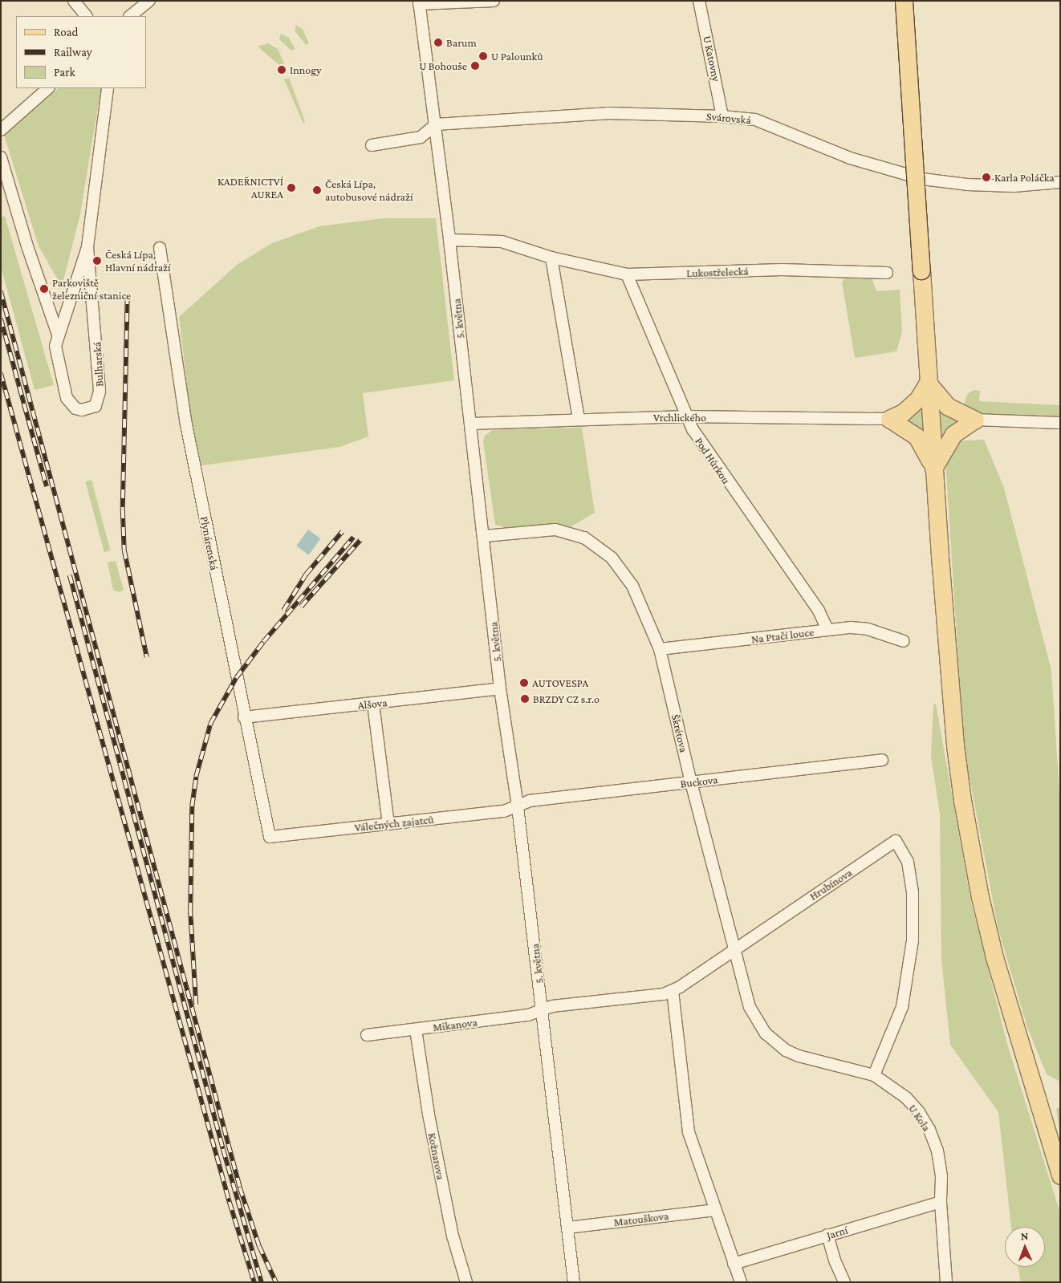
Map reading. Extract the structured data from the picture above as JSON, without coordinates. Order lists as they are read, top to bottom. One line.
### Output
{"streets":{"street":["U Katovny","Svárovská","Lukostřelecká","5. května","Bulharská","Vrchlického","Pod Hůrkou","Plynárenská","Na Ptačí louce","Alšova","Škrétova","Buckova","Válečných zajatců","Hrubínova","Mikanova","U Kola","Kožnarova","Matouškova","Jarní"]},"crossings":[["U Katovny","Svárovská"],["Svárovská","5. května"],["Lukostřelecká","5. května"],["Lukostřelecká","Pod Hůrkou"],["5. května","Vrchlického"],["5. května","Alšova"],["5. května","Škrétova"],["5. května","Buckova"],["5. května","Válečných zajatců"],["5. května","Hrubínova"],["5. května","Mikanova"],["5. května","Matouškova"],["Vrchlického","Pod Hůrkou"],["Pod Hůrkou","Na Ptačí louce"],["Plynárenská","Alšova"],["Plynárenská","Válečných zajatců"],["Na Ptačí louce","Škrétova"],["Škrétova","Buckova"],["Škrétova","Hrubínova"],["Škrétova","U Kola"],["Buckova","Válečných zajatců"],["Hrubínova","Mikanova"],["Hrubínova","U Kola"],["Mikanova","Kožnarova"],["U Kola","Jarní"]],"places":["Barum","U Palounků","U Bohouše","Innogy","Karla Poláčka","KADEŘNICTVÍ AUREA","Česká Lípa, autobusové nádraží","Česká Lípa, Hlavní nádraží","Parkoviště železniční stanice","AUTOVESPA","BRZDY CZ s.r.o"],"legend":["Road","Railway","Park"],"north":"top"}
